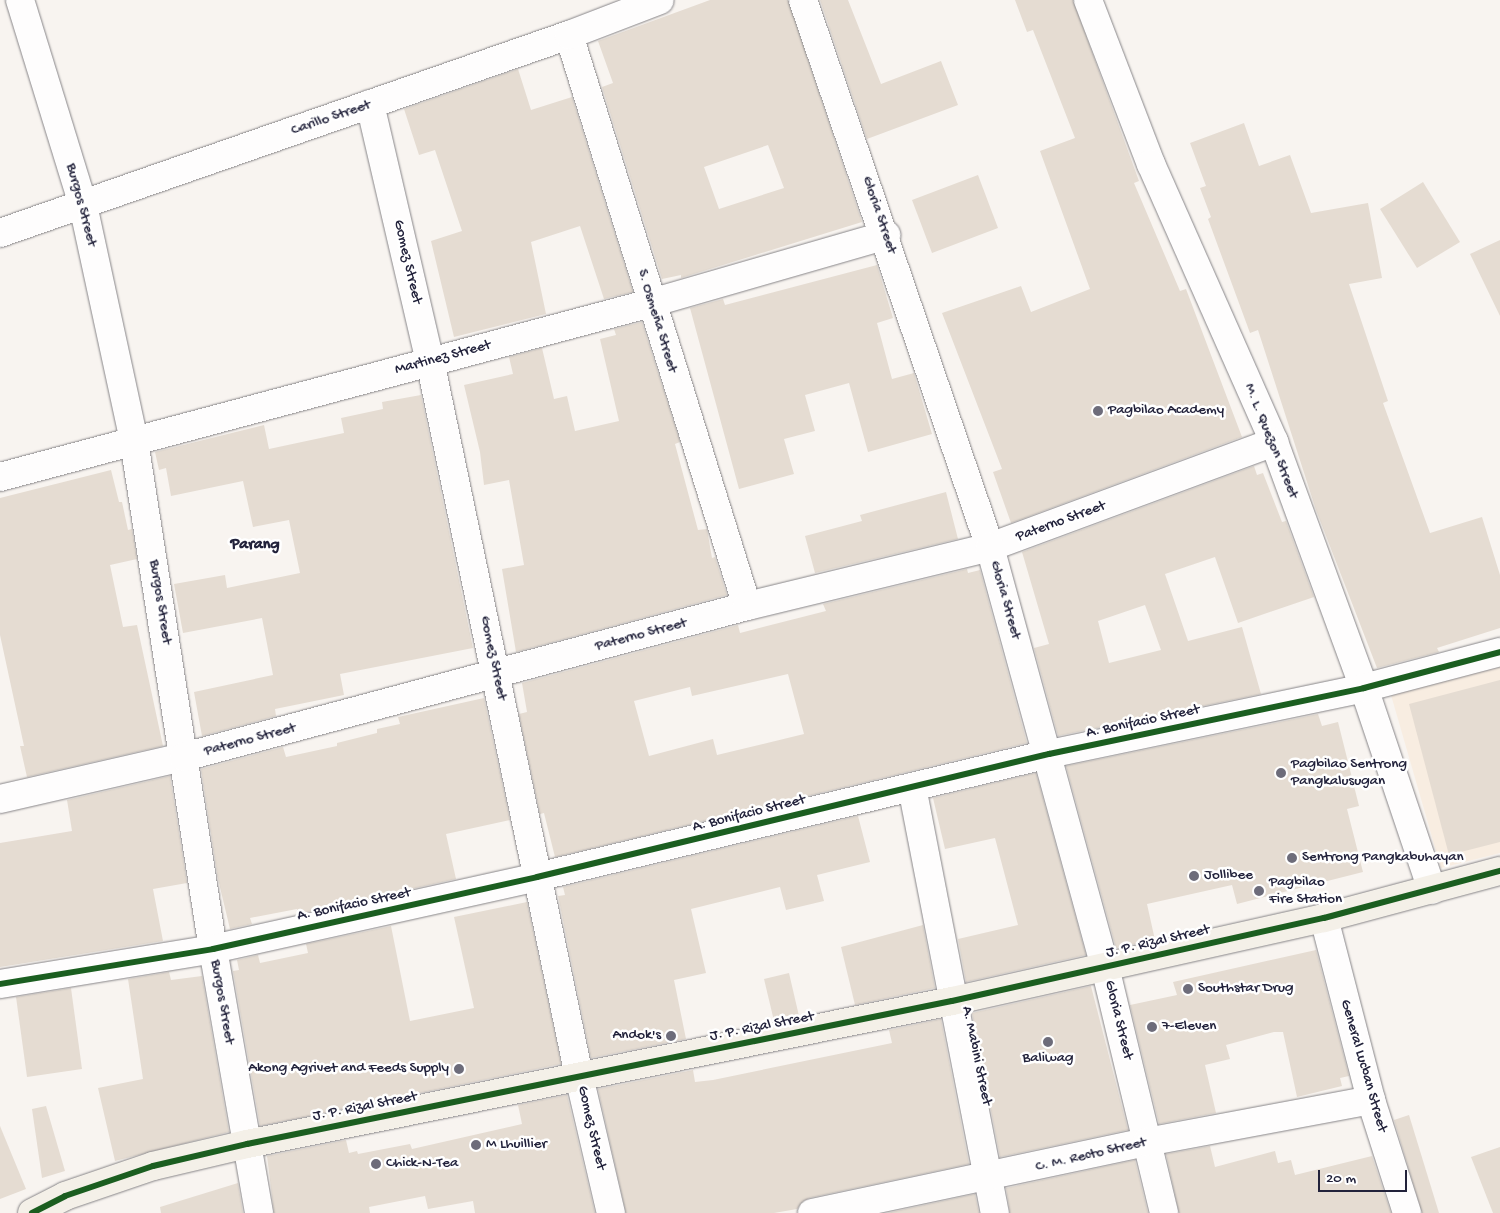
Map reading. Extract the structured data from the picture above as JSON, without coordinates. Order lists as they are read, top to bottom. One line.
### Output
{"streets":{"main road":["J. P. Rizal Street"],"street":["Carillo Street","Burgos Street","Gloria Street","Gomez Street","S. Osmeña Street","Martinez Street","M. L. Quezon Street","Paterno Street","A. Bonifacio Street","A. Mabini Street","General Lucban Street","C. M. Recto Street"]},"crossings":[["Carillo Street","Burgos Street"],["Carillo Street","Gomez Street"],["Carillo Street","S. Osmeña Street"],["Burgos Street","Martinez Street"],["Burgos Street","Paterno Street"],["Burgos Street","A. Bonifacio Street"],["Burgos Street","J. P. Rizal Street"],["Gloria Street","Martinez Street"],["Gloria Street","Paterno Street"],["Gloria Street","A. Bonifacio Street"],["Gloria Street","J. P. Rizal Street"],["Gloria Street","C. M. Recto Street"],["Gomez Street","Martinez Street"],["Gomez Street","Paterno Street"],["Gomez Street","A. Bonifacio Street"],["Gomez Street","J. P. Rizal Street"],["S. Osmeña Street","Martinez Street"],["S. Osmeña Street","Paterno Street"],["M. L. Quezon Street","Paterno Street"],["M. L. Quezon Street","A. Bonifacio Street"],["M. L. Quezon Street","J. P. Rizal Street"],["A. Bonifacio Street","A. Mabini Street"],["J. P. Rizal Street","A. Mabini Street"],["J. P. Rizal Street","General Lucban Street"],["A. Mabini Street","C. M. Recto Street"],["General Lucban Street","C. M. Recto Street"]],"districts":["Parang"],"places":["Pagbilao Academy","Pagbilao Sentrong Pangkalusugan","Sentrong Pangkabuhayan","Jollibee","Pagbilao Fire Station","Southstar Drug","7-Eleven","Andok's","Baliwag","Akong Agrivet and Feeds Supply","M Lhuillier","Chick-N-Tea"],"scale_bar":"20 m"}
